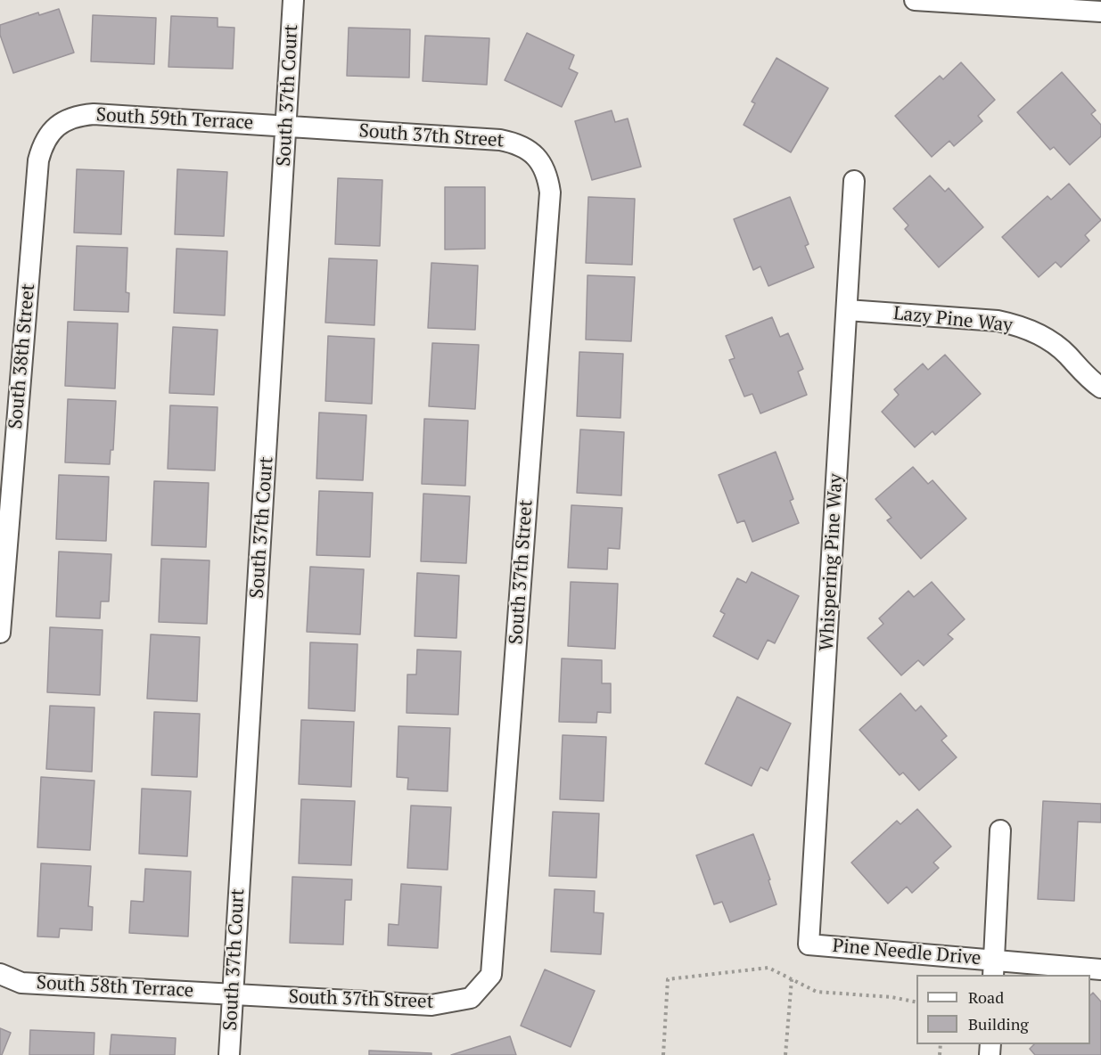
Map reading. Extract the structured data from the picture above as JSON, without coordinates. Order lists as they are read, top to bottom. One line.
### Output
{"streets":{"street":["South 37th Court","South 59th Terrace","South 37th Street","Lazy Pine Way","South 38th Street","Whispering Pine Way","Pine Needle Drive","South 58th Terrace"]},"crossings":[["South 37th Court","South 59th Terrace"],["South 37th Court","South 37th Street"],["South 37th Court","South 58th Terrace"],["South 59th Terrace","South 37th Street"],["South 59th Terrace","South 38th Street"],["South 37th Street","South 58th Terrace"],["Lazy Pine Way","Whispering Pine Way"],["Whispering Pine Way","Pine Needle Drive"]],"legend":["Road","Building"]}
